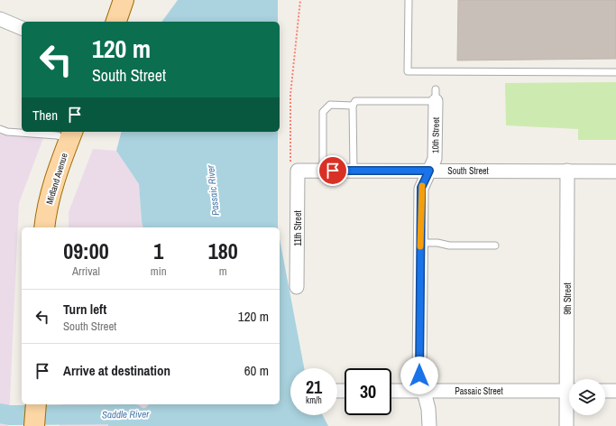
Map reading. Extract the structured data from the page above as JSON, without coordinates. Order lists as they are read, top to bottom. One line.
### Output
{"streets":{"main road":["Midland Avenue"],"street":["10th Street","South Street","11th Street","9th Street","Passaic Street"]},"crossings":[["10th Street","South Street"],["10th Street","Passaic Street"],["South Street","11th Street"],["South Street","9th Street"]],"water":["Passaic River","Saddle River"],"page":{"turn":["120 m","South Street"],"then":"Then","eta":["09:00","Arrival","1","min","180","m"],"list":[{"name":"Turn left","note":"South Street","value":"120 m"},{"name":"Arrive at destination","value":"60 m"}],"speed":"21 km/h","limit":"30"}}
